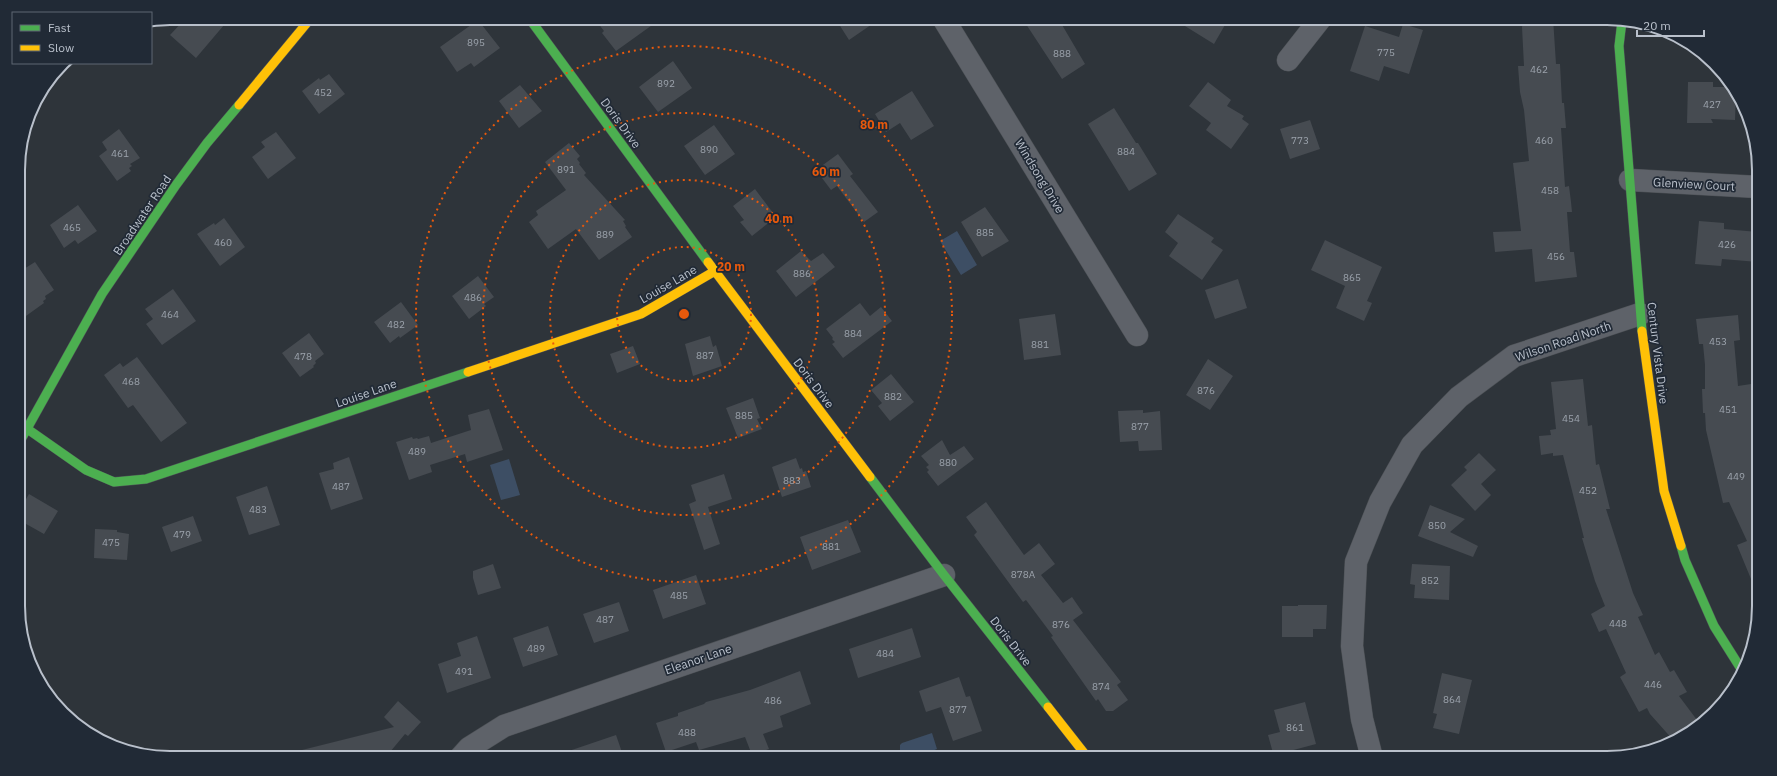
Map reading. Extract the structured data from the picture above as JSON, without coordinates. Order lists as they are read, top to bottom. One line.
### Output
{"streets":{"street":["Doris Drive","Windsong Drive","Glenview Court","Broadwater Road","Louise Lane","Wilson Road North","Century Vista Drive","Eleanor Lane"]},"crossings":[["Doris Drive","Louise Lane"],["Doris Drive","Eleanor Lane"],["Glenview Court","Century Vista Drive"],["Broadwater Road","Louise Lane"],["Wilson Road North","Century Vista Drive"]],"house_numbers":["895","775","888","462","892","452","427","773","460","890","884","461","891","458","465","885","889","460","426","456","886","865","486","464","482","884","453","881","887","478","468","876","882","451","885","454","877","489","880","449","883","487","452","483","850","479","475","881","878A","852","485","487","448","876","489","484","491","446","874","864","486","877","861","488"],"legend":["Fast","Slow"],"scale_bar":"20 m","rings":["80 m","60 m","40 m","20 m"]}
